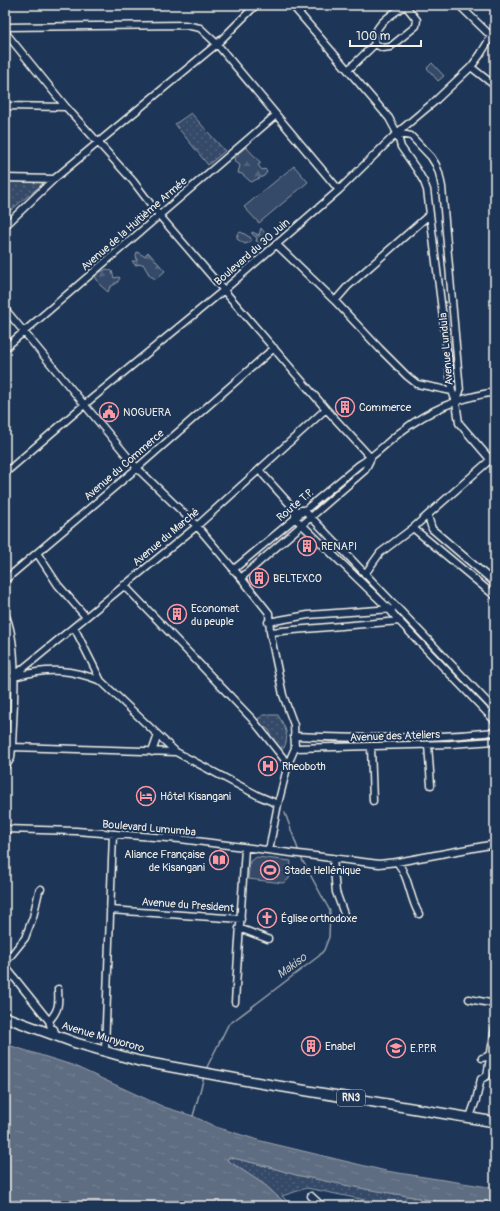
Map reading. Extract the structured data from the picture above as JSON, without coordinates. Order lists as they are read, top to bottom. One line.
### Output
{"streets":{"highway":["Avenue Munyororo","RN3"],"street":["Avenue de la Huitième Armée","Boulevard du 30 Juin","Avenue Lundula","Avenue du Commerce","Route T.P.","Avenue du Marché","Avenue des Ateliers","Boulevard Lumumba","Avenue du President"]},"crossings":[["Boulevard du 30 Juin","Avenue Lundula"],["Avenue Lundula","Route T.P."],["Boulevard Lumumba","Avenue du President"],["Avenue Munyororo","RN3"]],"water":["Makiso"],"places":{"building":["Commerce","RENAPI","BELTEXCO","Economat du peuple","Enabel"],"public building":["NOGUERA"],"hospital":["Rheoboth"],"hotel":["Hôtel Kisangani"],"library":["Aliance Française de Kisangani"],"sports":["Stade Hellénique"],"church":["Église orthodoxe"],"school or university":["E.P.P.R"]},"scale_bar":"100 m"}
